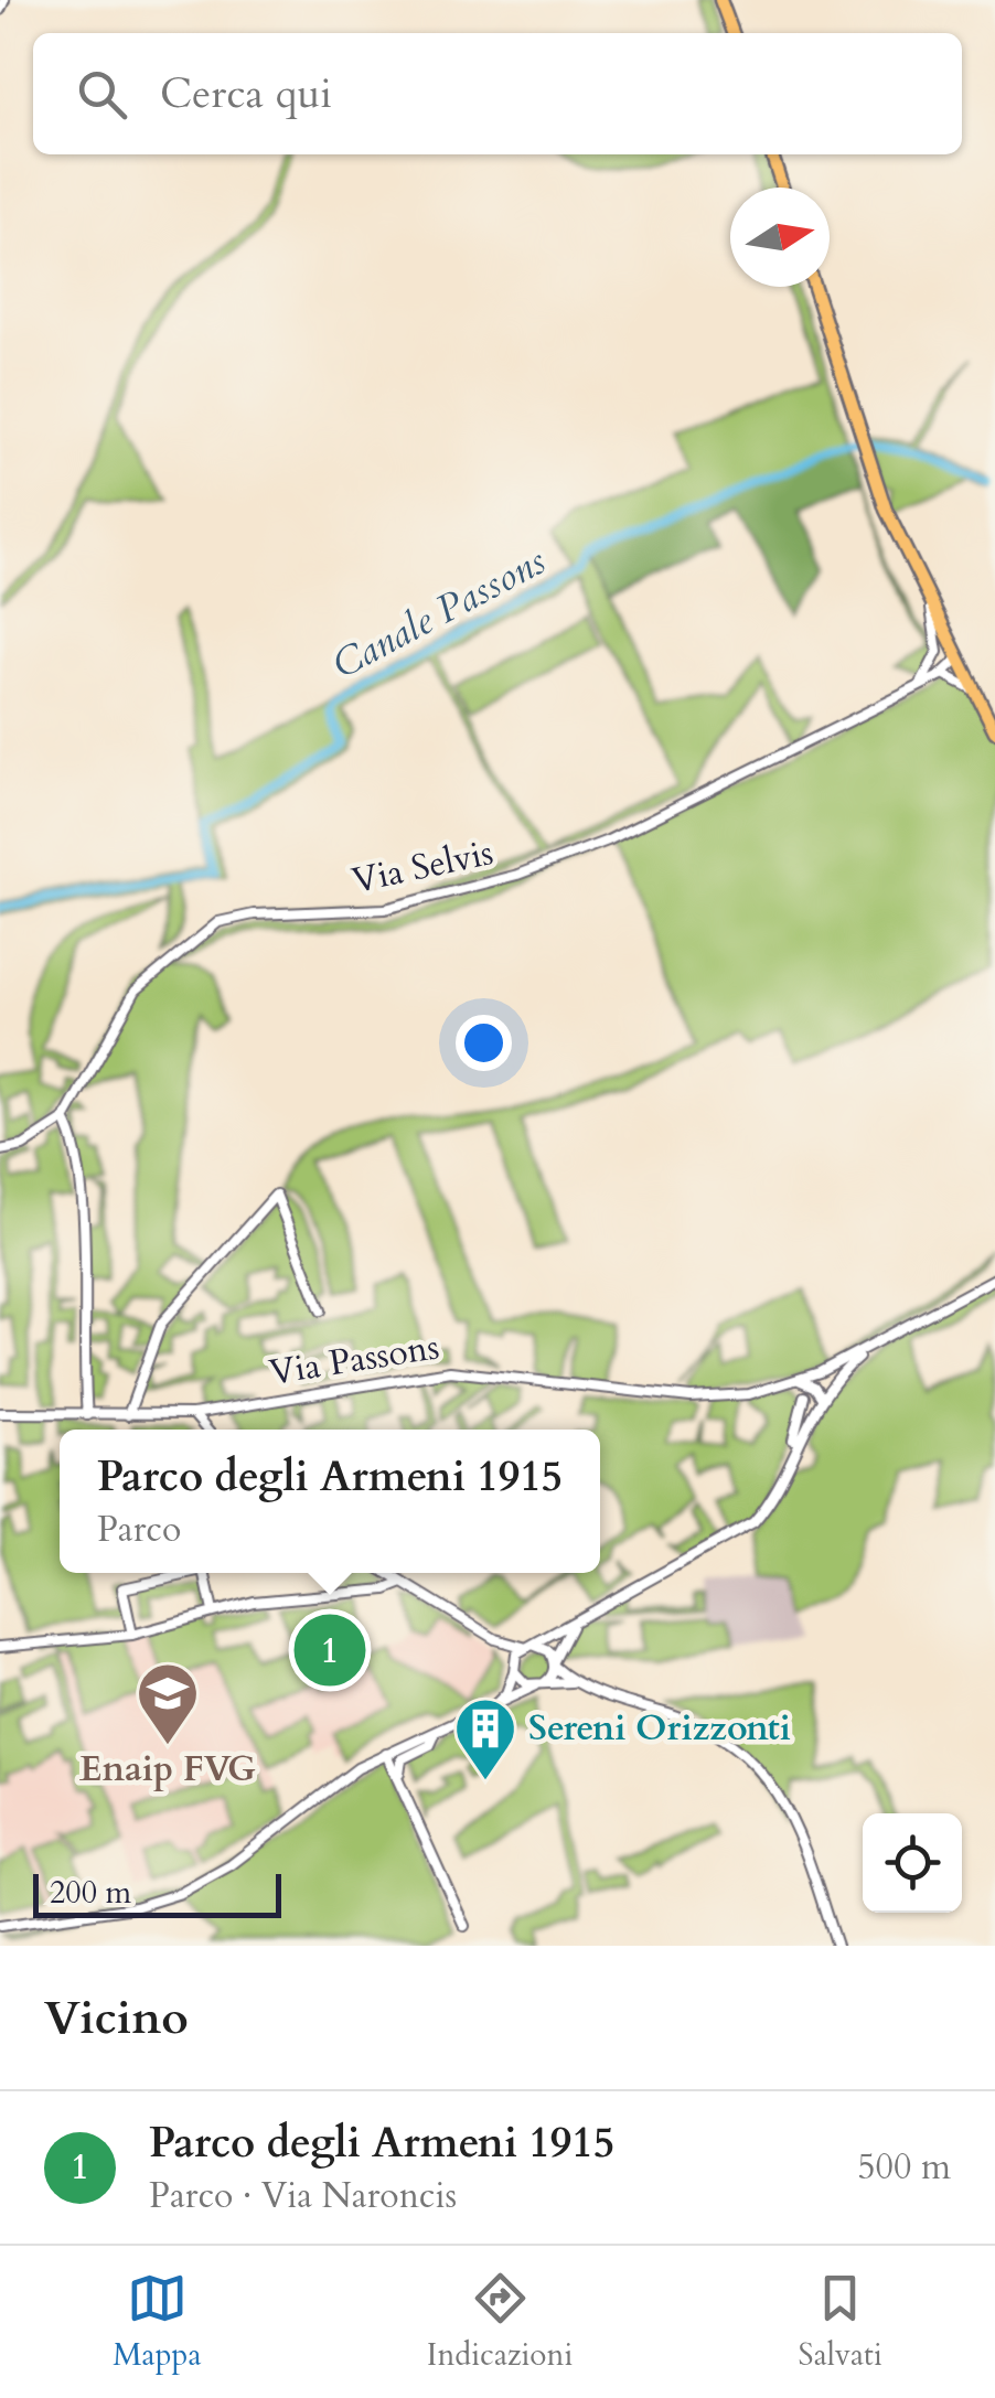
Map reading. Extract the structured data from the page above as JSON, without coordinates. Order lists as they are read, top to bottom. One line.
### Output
{"streets":{"street":["Via Selvis","Via Passons"]},"water":["Canale Passons"],"places":{"school or university":["Enaip FVG"],"building":["Sereni Orizzonti"]},"scale_bar":"200 m","north":"right","page":{"search":"Cerca qui","popup":["Parco degli Armeni 1915","Parco"],"pins":"1","scale":"200 m","heading":"Vicino","list":[{"mark":"1","name":"Parco degli Armeni 1915","note":"Parco · Via Naroncis","value":"500 m"}],"nav":["Mappa","Indicazioni","Salvati"]}}
